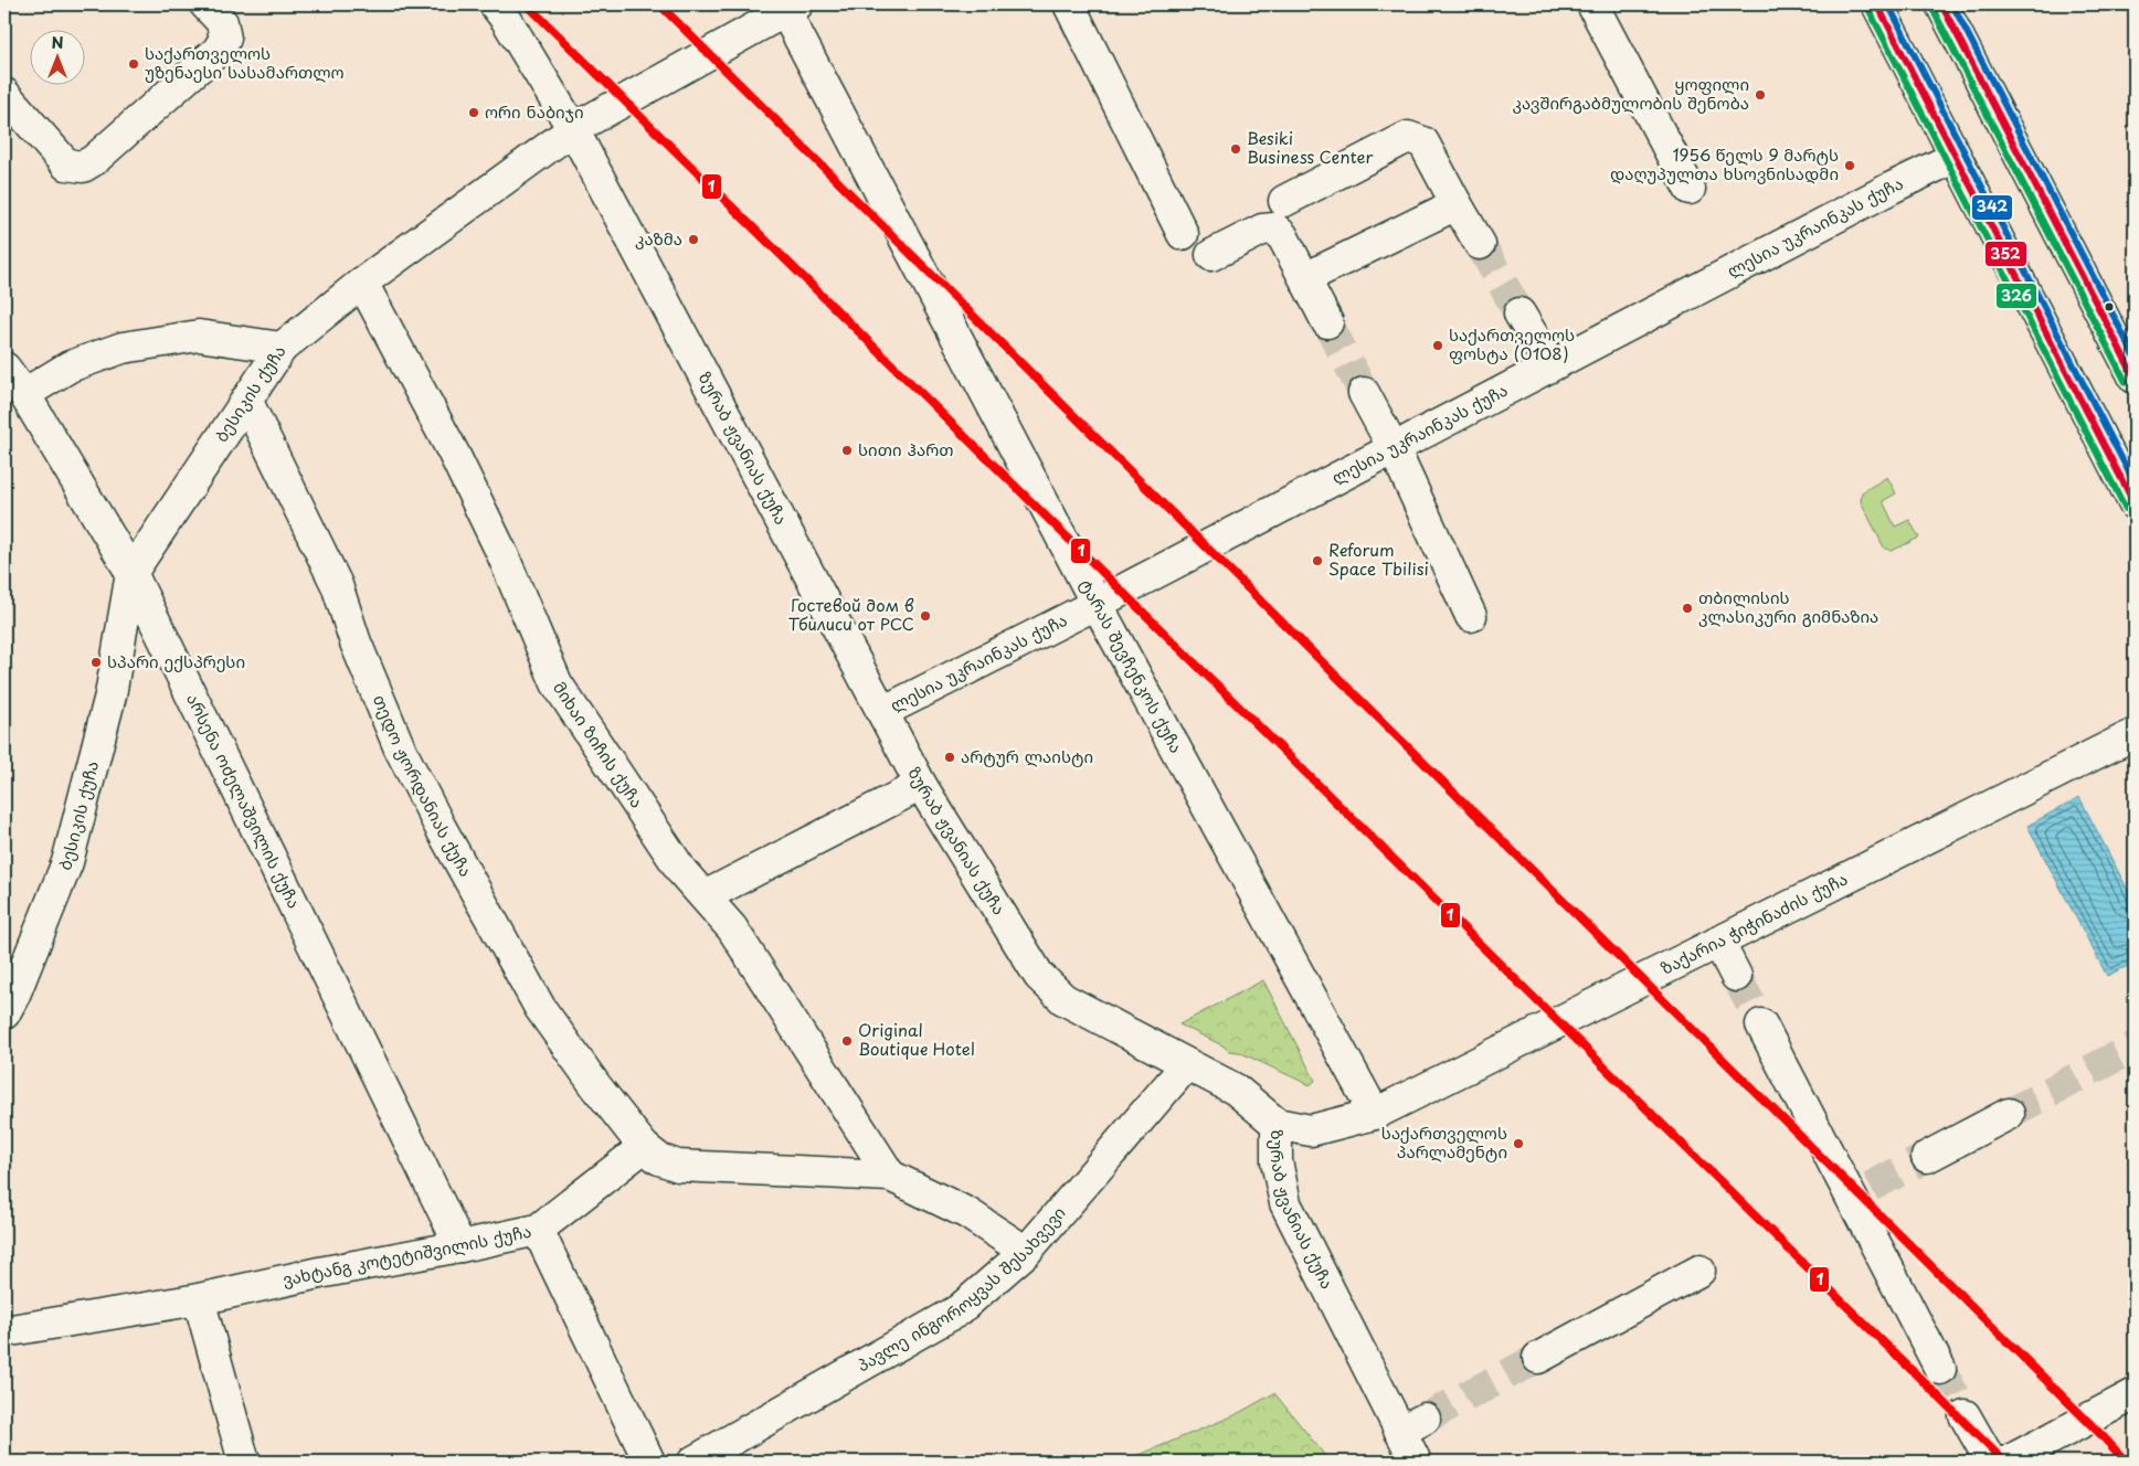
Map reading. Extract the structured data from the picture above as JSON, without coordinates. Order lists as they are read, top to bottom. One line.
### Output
{"streets":{"street":["ლესია უკრაინკას ქუჩა","ბესიკის ქუჩა","ზურაბ ჟვანიას ქუჩა","ტარას შევჩენკოს ქუჩა","მიხაი ზიჩის ქუჩა","თედო ჟორდანიას ქუჩა","არსენა ოძელაშვილის ქუჩა","ზაქარია ჭიჭინაძის ქუჩა","ვახტანგ კოტეტიშვილის ქუჩა","პავლე ინგოროყვას შესახვევი"]},"crossings":[["ლესია უკრაინკას ქუჩა","ზურაბ ჟვანიას ქუჩა"],["ლესია უკრაინკას ქუჩა","ტარას შევჩენკოს ქუჩა"],["ბესიკის ქუჩა","ზურაბ ჟვანიას ქუჩა"],["ბესიკის ქუჩა","ტარას შევჩენკოს ქუჩა"],["ბესიკის ქუჩა","მიხაი ზიჩის ქუჩა"],["ბესიკის ქუჩა","თედო ჟორდანიას ქუჩა"],["ბესიკის ქუჩა","არსენა ოძელაშვილის ქუჩა"],["ზურაბ ჟვანიას ქუჩა","ზაქარია ჭიჭინაძის ქუჩა"],["ზურაბ ჟვანიას ქუჩა","პავლე ინგოროყვას შესახვევი"],["ტარას შევჩენკოს ქუჩა","ზაქარია ჭიჭინაძის ქუჩა"],["თედო ჟორდანიას ქუჩა","ვახტანგ კოტეტიშვილის ქუჩა"],["არსენა ოძელაშვილის ქუჩა","ვახტანგ კოტეტიშვილის ქუჩა"]],"places":["საქართველოს უზენაესი სასამართლო","ყოფილი კავშირგაბმულობის შენობა","ორი ნაბიჯი","Besiki Business Center","1956 წელს 9 მარტს დაღუპულთა ხსოვნისადმი","კაზმა","საქართველოს ფოსტა (0108)","სითი ჰართ","Reforum Space Tbilisi","თბილისის კლასიკური გიმნაზია","Гостевой дом в Тбилиси от РСС","სპარი ექსპრესი","არტურ ლაისტი","Original Boutique Hotel","საქართველოს პარლამენტი"],"lines":["transit line 1","transit line 352","transit line 342","transit line 326"],"north":"top"}
